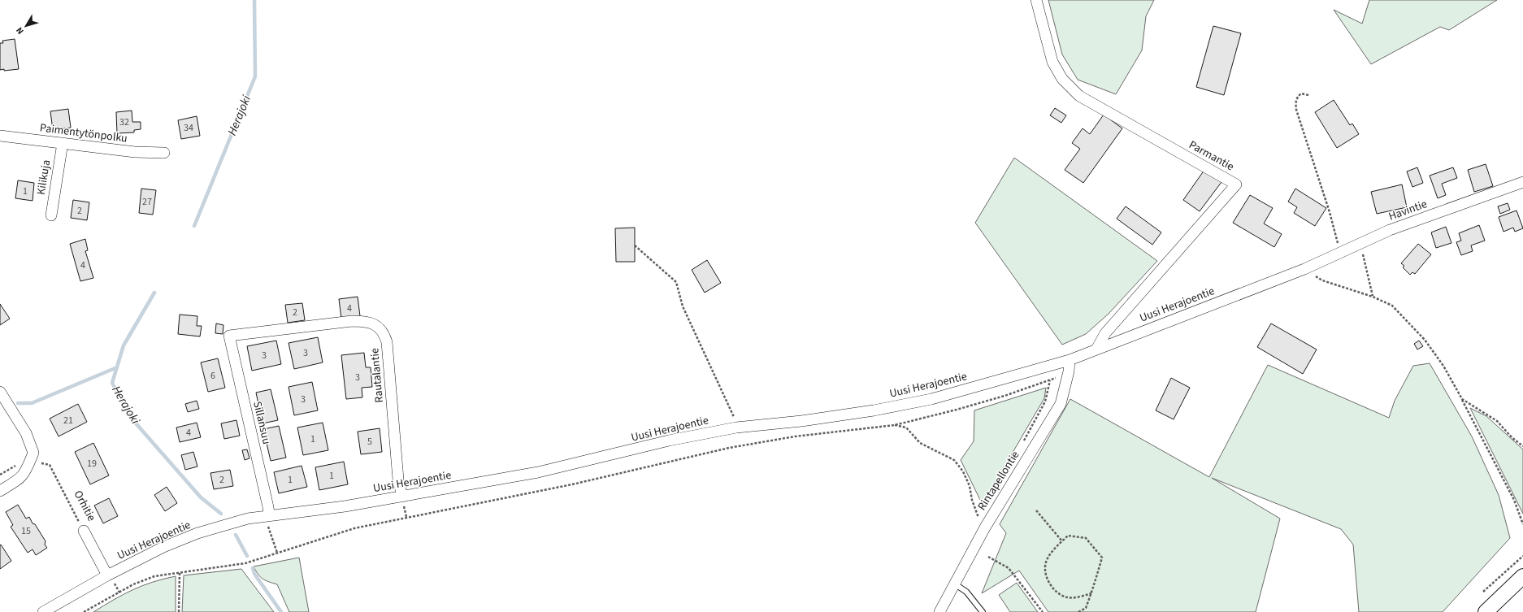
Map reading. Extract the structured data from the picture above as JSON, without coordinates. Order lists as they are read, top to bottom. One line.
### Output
{"streets":{"street":["Paimentytönpolku","Parmantie","Kilikuja","Havintie","Uusi Herajoentie","Rautalantie","Sillansuu","Rintapellontie","Orhitie"]},"crossings":[["Paimentytönpolku","Kilikuja"],["Parmantie","Uusi Herajoentie"],["Havintie","Uusi Herajoentie"],["Uusi Herajoentie","Rautalantie"],["Uusi Herajoentie","Sillansuu"],["Uusi Herajoentie","Rintapellontie"],["Uusi Herajoentie","Orhitie"],["Rautalantie","Sillansuu"]],"water":["Herajoki"],"house_numbers":["32","34","1","27","2","4","4","2","3","3","6","3","3","21","4","1","5","19","1","2","1","15"],"north":"bottom left"}
